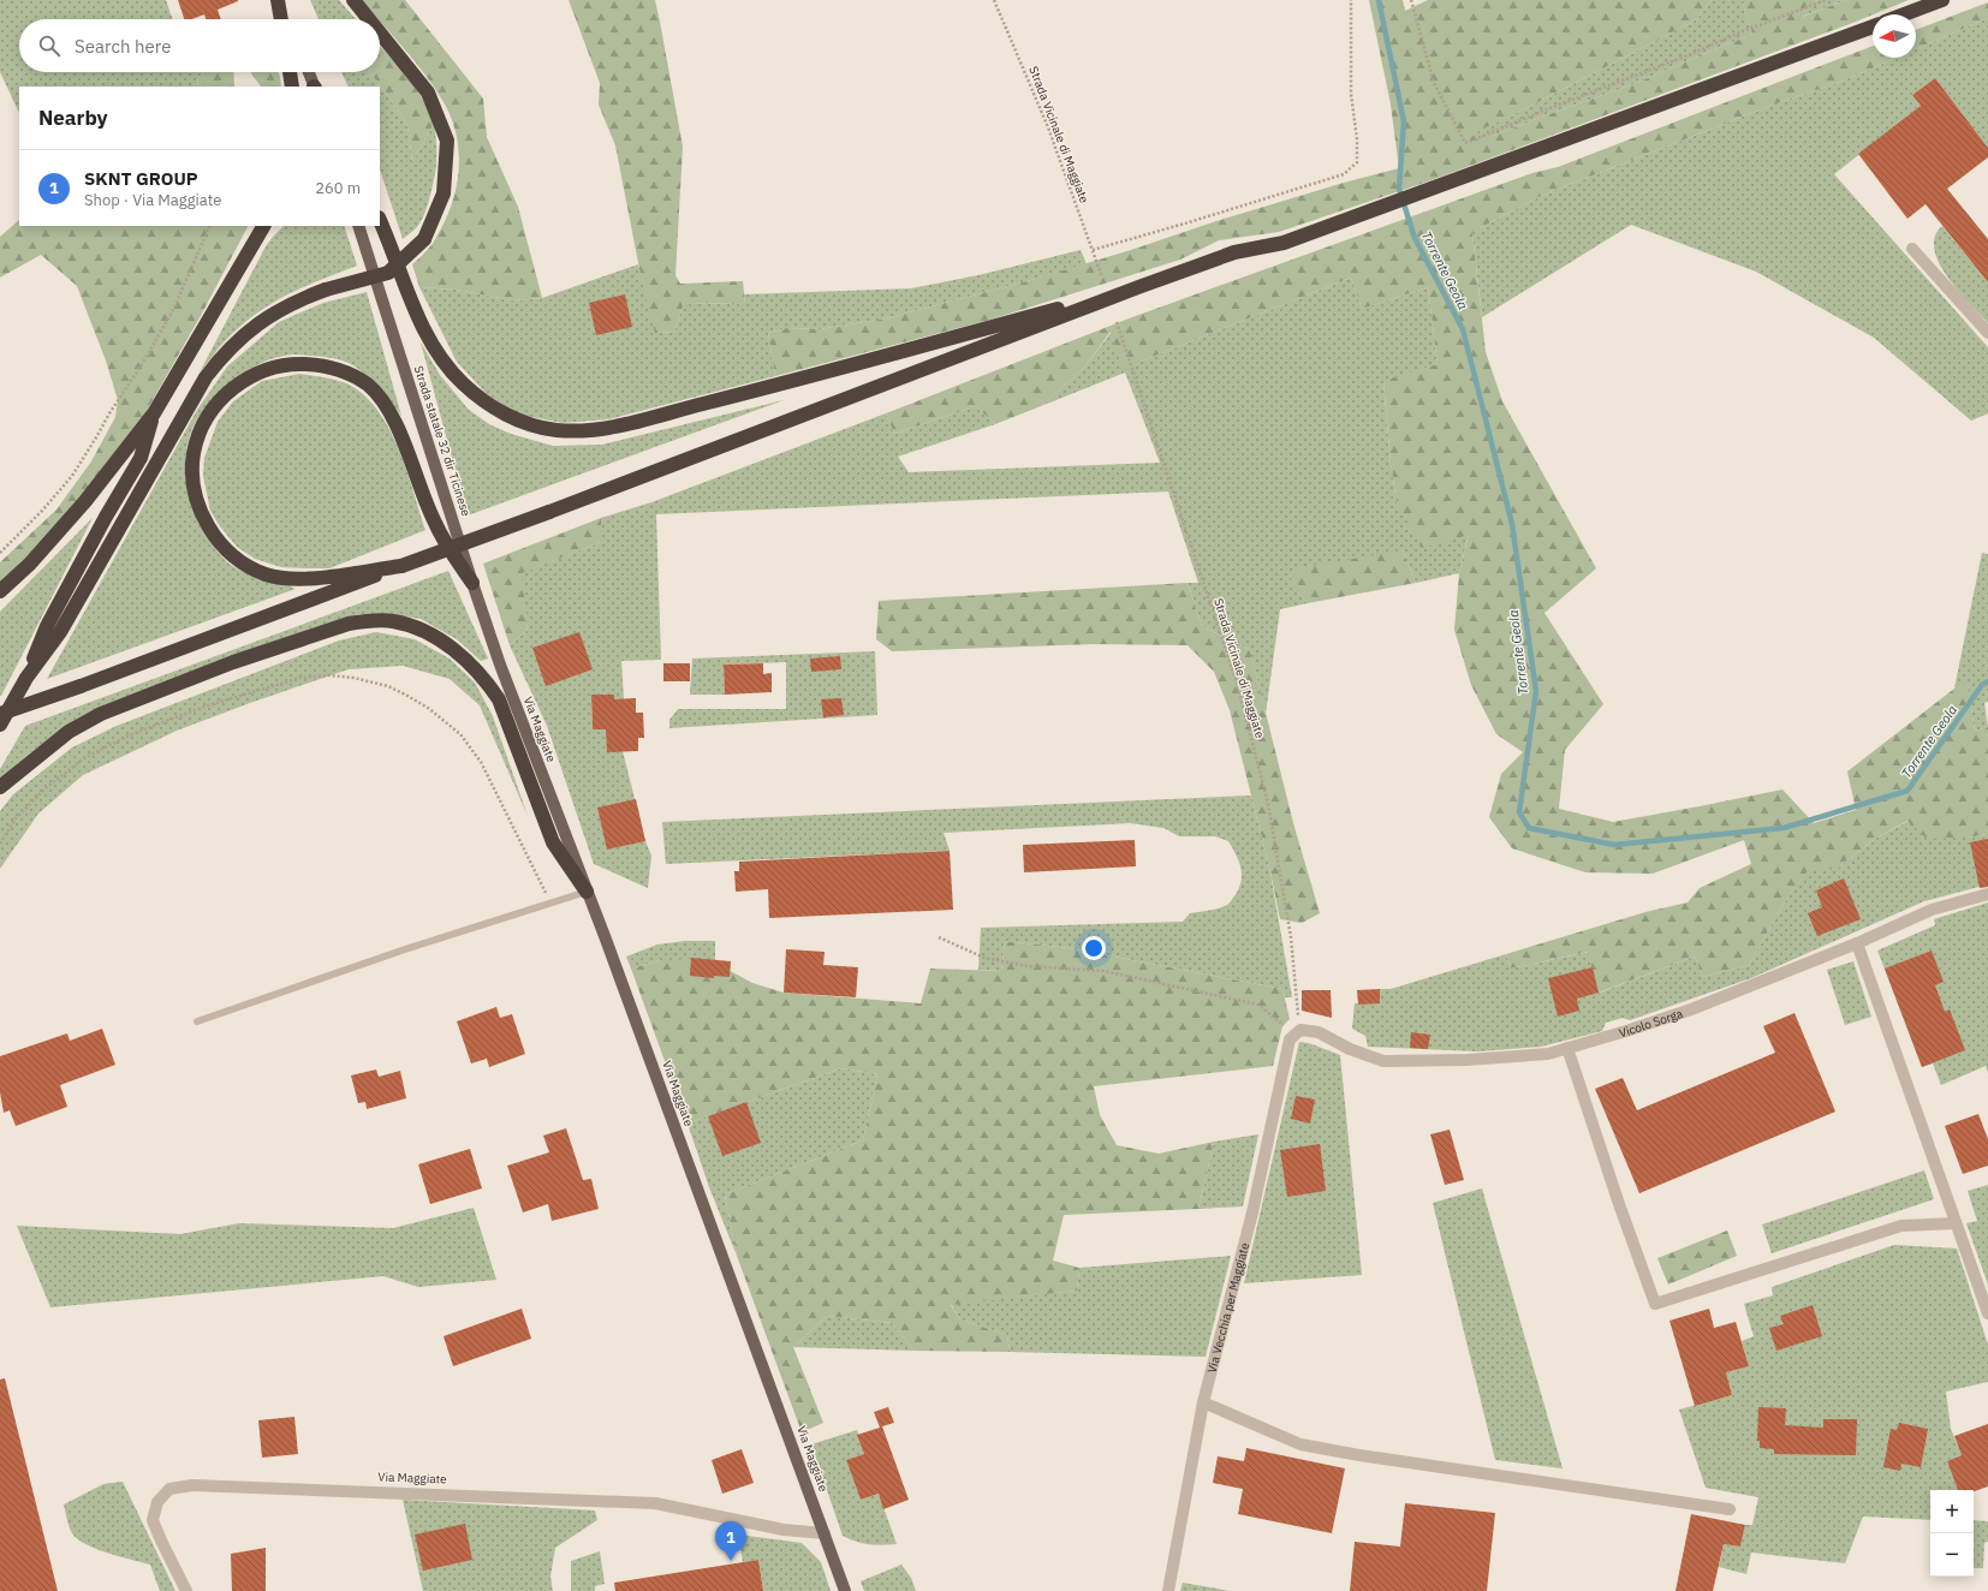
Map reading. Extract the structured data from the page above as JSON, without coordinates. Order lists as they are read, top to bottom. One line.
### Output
{"streets":{"main road":["Strada statale 32 dir Ticinese","Via Maggiate"],"street":["Vicolo Sorga","Via Vecchia per Maggiate"],"path":["Strada Vicinale di Maggiate"]},"crossings":[["Strada Vicinale di Maggiate","Vicolo Sorga"],["Strada Vicinale di Maggiate","Via Vecchia per Maggiate"],["Strada statale 32 dir Ticinese","Via Maggiate"],["Vicolo Sorga","Via Vecchia per Maggiate"]],"water":["Torrente Geola"],"north":"left","page":{"search":"Search here","heading":"Nearby","list":[{"mark":"1","name":"SKNT GROUP","note":"Shop · Via Maggiate","value":"260 m"}],"map_buttons":["+","−"],"pins":"1"}}
